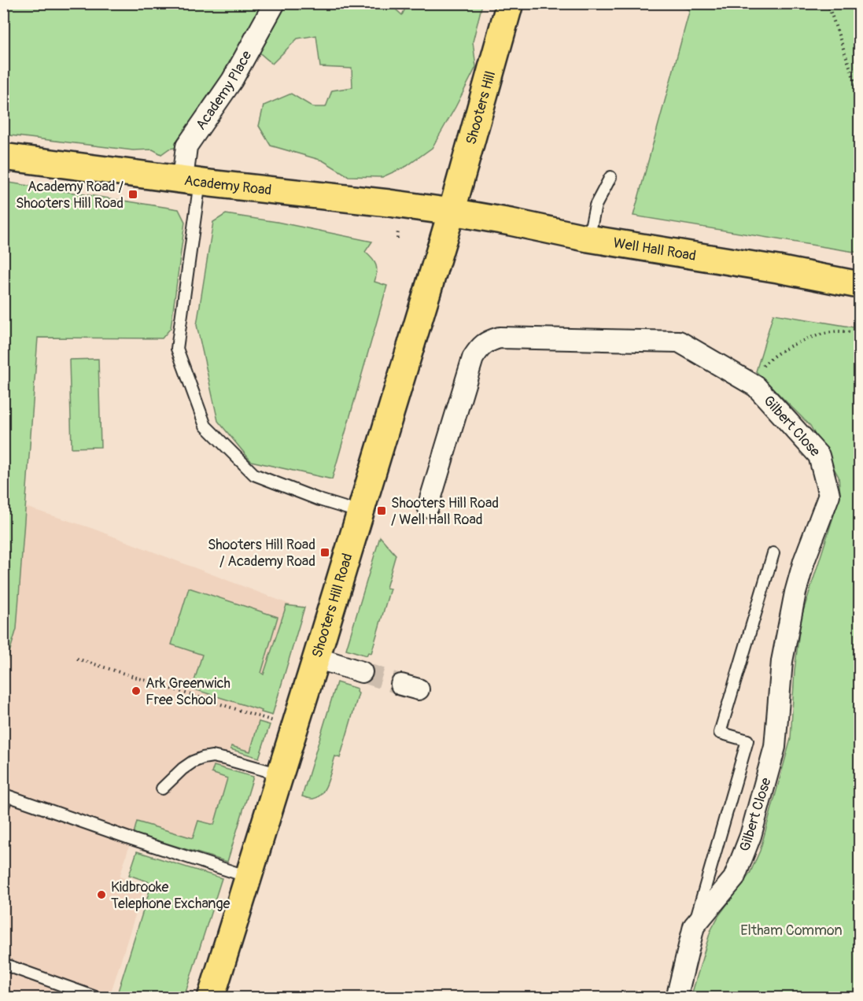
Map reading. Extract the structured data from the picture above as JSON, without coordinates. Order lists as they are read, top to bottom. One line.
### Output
{"streets":{"main road":["Shooters Hill","Academy Road","Well Hall Road","Shooters Hill Road"],"street":["Academy Place","Gilbert Close"]},"crossings":[["Academy Place","Academy Road"],["Shooters Hill","Academy Road"],["Shooters Hill","Well Hall Road"],["Shooters Hill","Shooters Hill Road"],["Academy Road","Well Hall Road"],["Academy Road","Shooters Hill Road"],["Well Hall Road","Shooters Hill Road"]],"parks":["Eltham Common"],"places":{"transit":["Academy Road / Shooters Hill Road","Shooters Hill Road / Well Hall Road","Shooters Hill Road / Academy Road"],"other":["Ark Greenwich Free School","Kidbrooke Telephone Exchange"]}}
